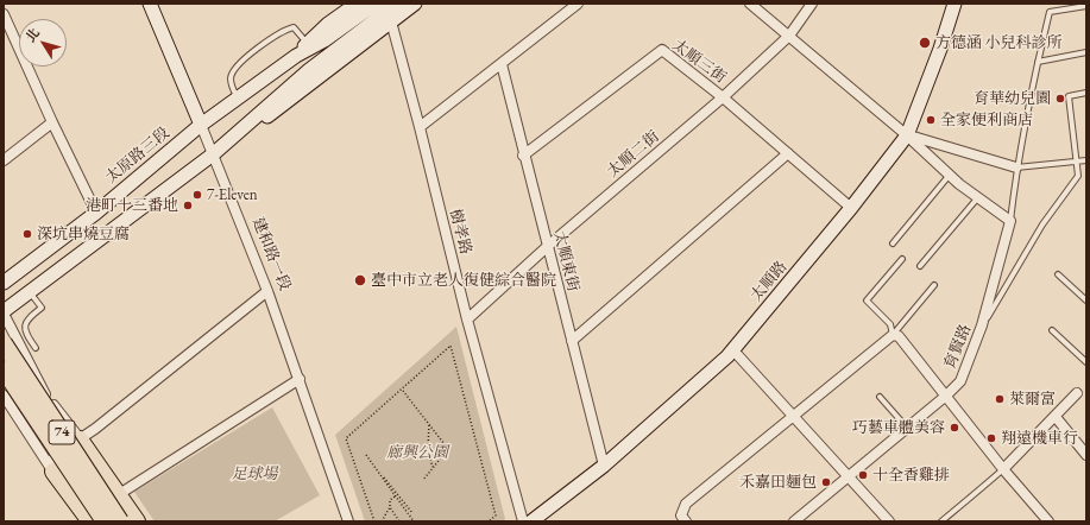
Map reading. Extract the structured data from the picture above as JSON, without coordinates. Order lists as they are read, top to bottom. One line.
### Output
{"streets":{"highway":["74"],"main road":["太原路三段","建和路一段","太順路"],"street":["太順三街","太順二街","樹孝路","太順東街","育賢路"]},"crossings":[["太順三街","太順二街"],["太順三街","太順東街"],["太順三街","太順路"],["太順二街","樹孝路"],["太順二街","太順東街"],["太原路三段","建和路一段"],["太順東街","太順路"]],"parks":["廊興公園","足球場"],"places":["方德涵 小兒科診所","育華幼兒園","全家便利商店","7-Eleven","港町十三番地","深坑串燒豆腐","臺中市立老人復健綜合醫院","萊爾富","巧藝車體美容","翔遠機車行","十全香雞排","禾嘉田麵包"],"north":"top left"}
